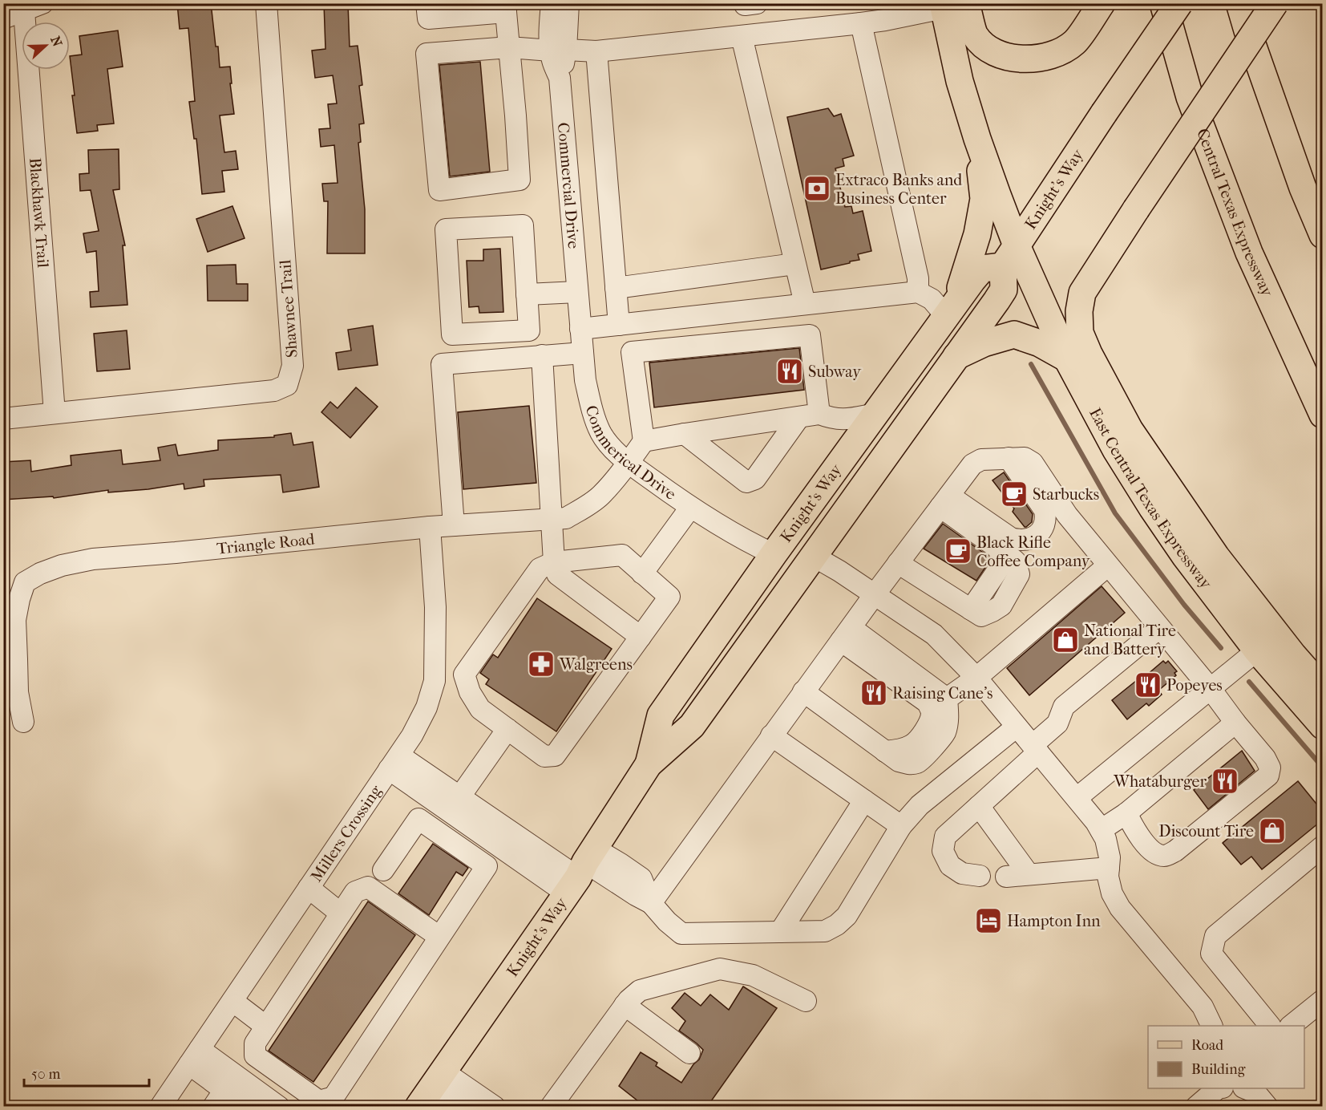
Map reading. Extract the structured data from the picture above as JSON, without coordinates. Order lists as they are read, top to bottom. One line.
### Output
{"streets":{"main road":["Knight's Way","Central Texas Expressway","East Central Texas Expressway"],"street":["Commercial Drive","Blackhawk Trail","Shawnee Trail","Commerical Drive","Triangle Road","Millers Crossing"]},"crossings":[["Commercial Drive","Commerical Drive"],["Knight's Way","Commerical Drive"],["Knight's Way","East Central Texas Expressway"],["Blackhawk Trail","Shawnee Trail"],["Commerical Drive","Triangle Road"],["Triangle Road","Millers Crossing"]],"places":{"bank":["Extraco Banks and Business Center"],"restaurant":["Subway","Popeyes","Raising Cane's","Whataburger"],"cafe":["Starbucks","Black Rifle Coffee Company"],"shop":["National Tire and Battery","Discount Tire"],"pharmacy":["Walgreens"],"hotel":["Hampton Inn"]},"legend":["Road","Building"],"scale_bar":"50 m","north":"right"}
